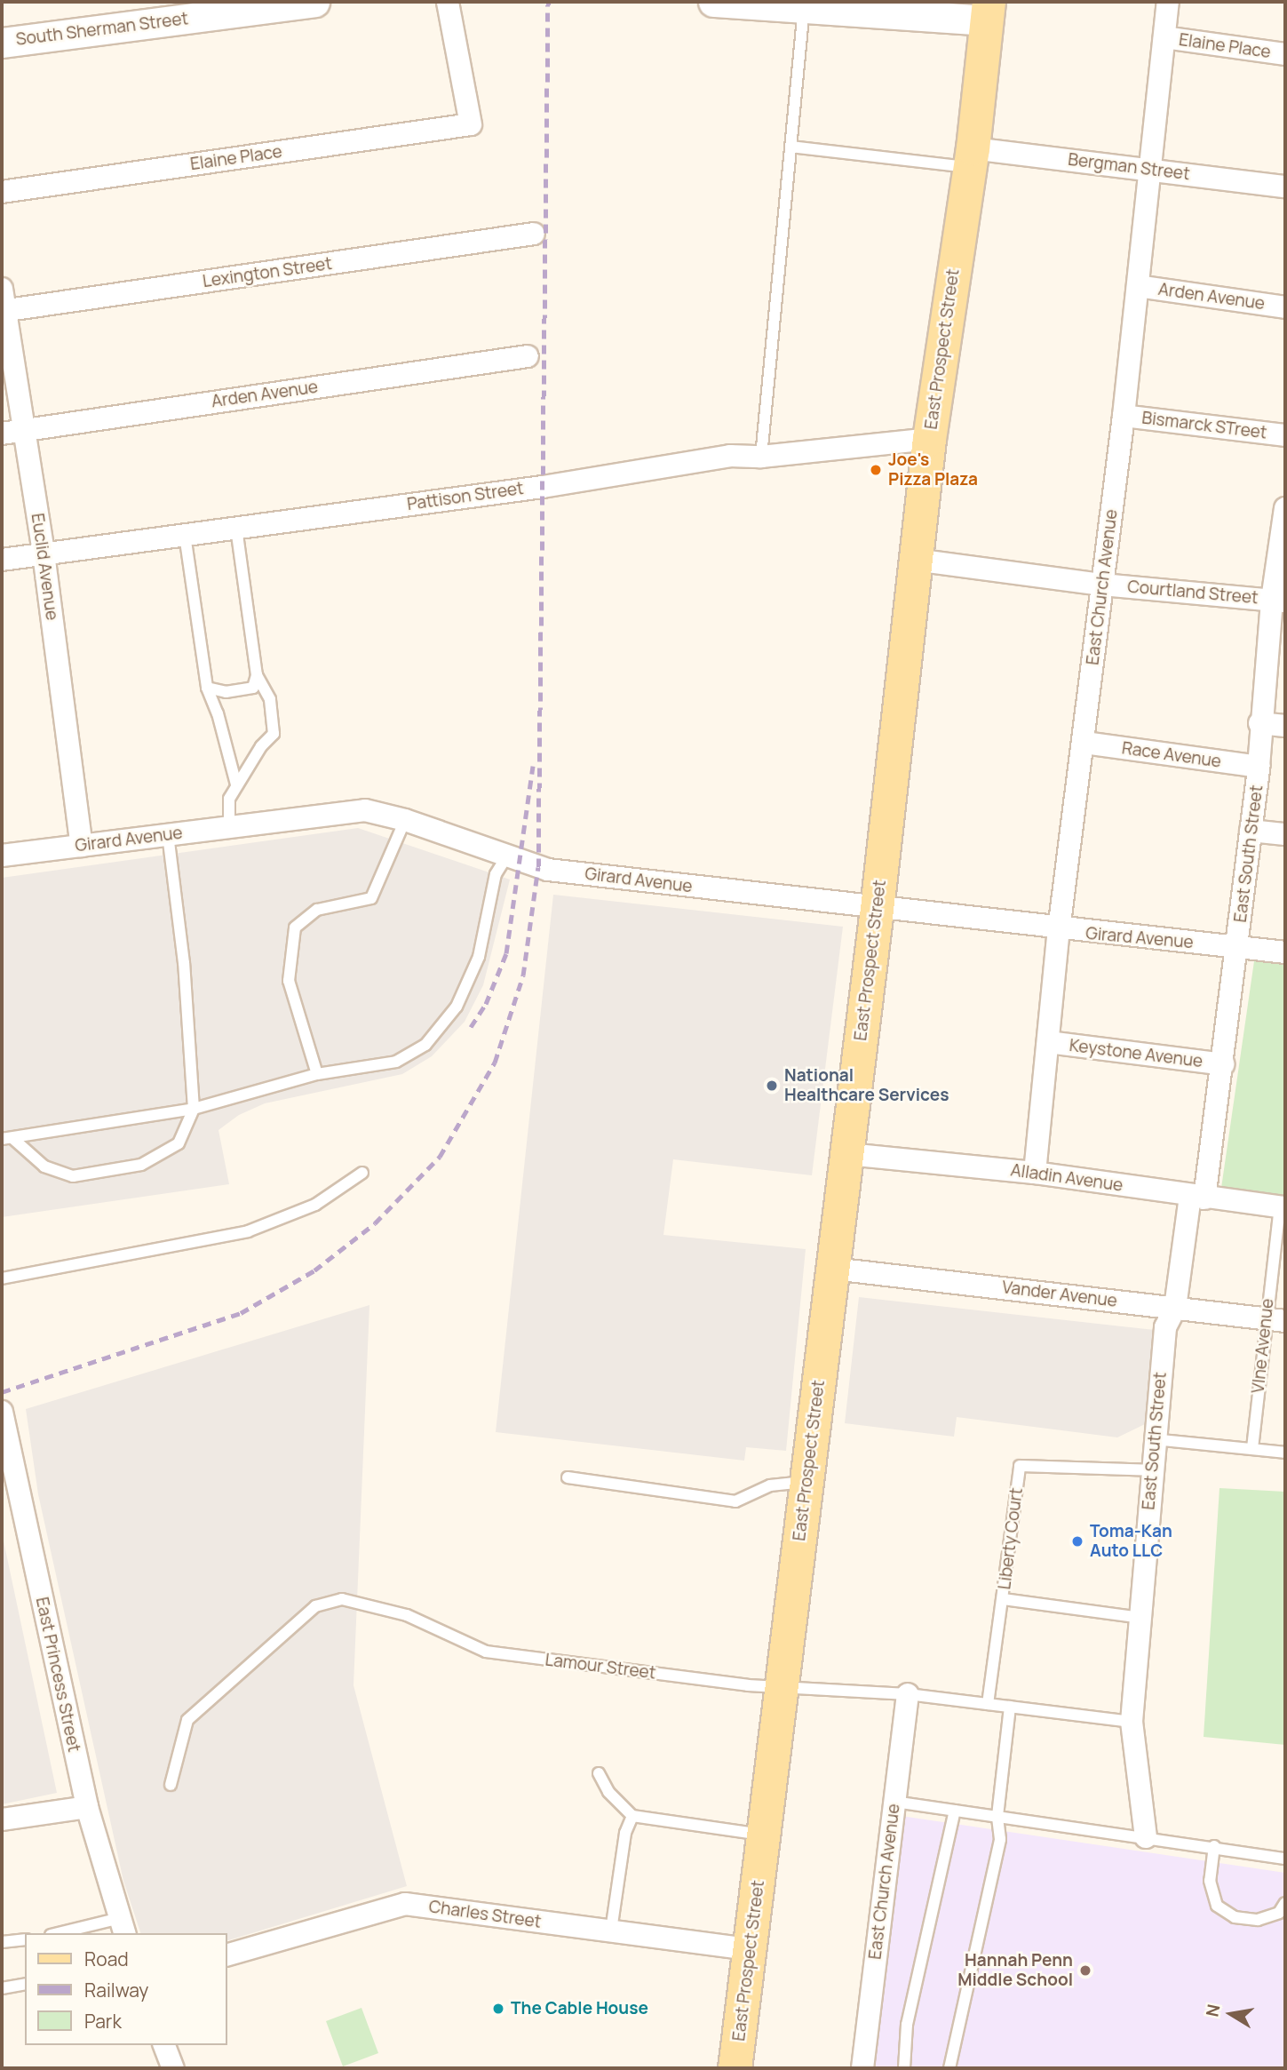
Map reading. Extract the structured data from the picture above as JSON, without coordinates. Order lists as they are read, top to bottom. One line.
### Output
{"streets":{"main road":["South Sherman Street","East Prospect Street"],"street":["Elaine Place","Bergman Street","Lexington Street","Arden Avenue","Bismarck STreet","Pattison Street","Euclid Avenue","East Church Avenue","Courtland Street","Race Avenue","Girard Avenue","East South Street","Keystone Avenue","Alladin Avenue","Vander Avenue","East Princess Street","Charles Street"],"lane":["VIne Avenue","Liberty Court","Lamour Street"]},"crossings":[["Elaine Place","East Church Avenue"],["Bergman Street","East Prospect Street"],["Bergman Street","East Church Avenue"],["Lexington Street","Euclid Avenue"],["Arden Avenue","Euclid Avenue"],["Arden Avenue","East Church Avenue"],["East Prospect Street","Pattison Street"],["East Prospect Street","Courtland Street"],["East Prospect Street","Girard Avenue"],["East Prospect Street","Alladin Avenue"],["East Prospect Street","Vander Avenue"],["East Prospect Street","Lamour Street"],["East Prospect Street","Charles Street"],["Bismarck STreet","East Church Avenue"],["Pattison Street","Euclid Avenue"],["Euclid Avenue","Girard Avenue"],["East Church Avenue","Courtland Street"],["East Church Avenue","Race Avenue"],["East Church Avenue","Girard Avenue"],["East Church Avenue","Keystone Avenue"],["East Church Avenue","Alladin Avenue"],["East Church Avenue","Lamour Street"],["Courtland Street","East South Street"],["Race Avenue","East South Street"],["Girard Avenue","East South Street"],["East South Street","Keystone Avenue"],["East South Street","Alladin Avenue"],["East South Street","Vander Avenue"],["East South Street","Liberty Court"],["East South Street","Lamour Street"],["Alladin Avenue","VIne Avenue"],["Vander Avenue","VIne Avenue"],["Liberty Court","Lamour Street"]],"places":["Joe's Pizza Plaza","National Healthcare Services","Toma-Kan Auto LLC","Hannah Penn Middle School","The Cable House"],"legend":["Road","Railway","Park"],"north":"left"}
